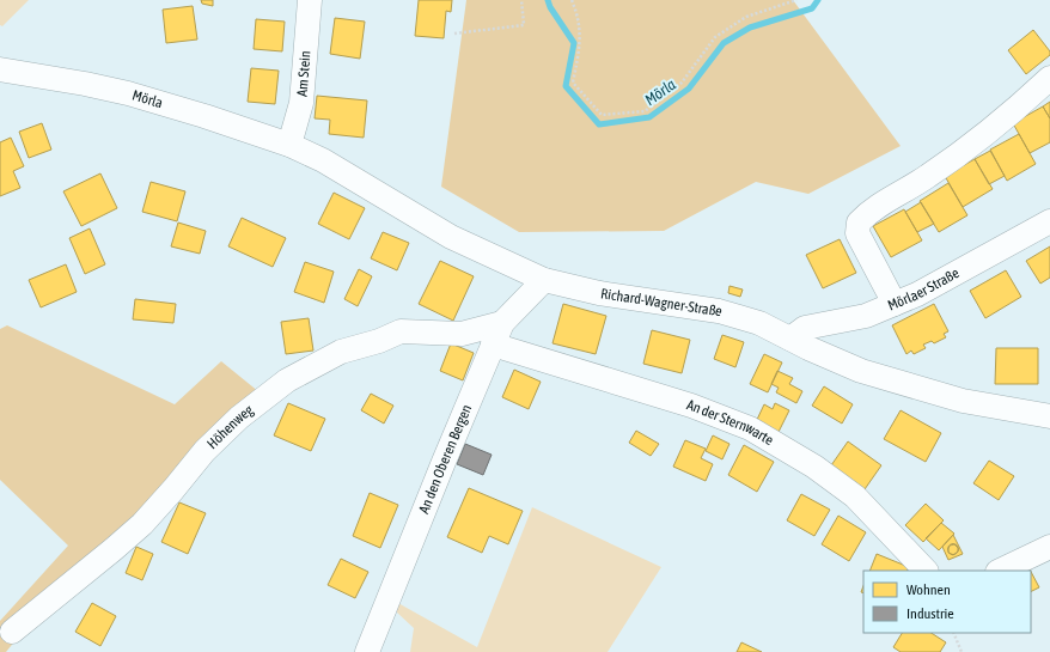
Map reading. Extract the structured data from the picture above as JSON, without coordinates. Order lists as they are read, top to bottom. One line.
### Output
{"streets":{"street":["Am Stein","Mörla","Mörlaer Straße","Richard-Wagner-Straße","An der Sternwarte","Höhenweg","An den Oberen Bergen"]},"crossings":[["Am Stein","Mörla"],["Am Stein","Richard-Wagner-Straße"],["Mörla","Richard-Wagner-Straße"],["Mörlaer Straße","Richard-Wagner-Straße"],["Richard-Wagner-Straße","An den Oberen Bergen"],["An der Sternwarte","An den Oberen Bergen"],["Höhenweg","An den Oberen Bergen"]],"water":["Mörla"],"legend":["Wohnen","Industrie"]}
